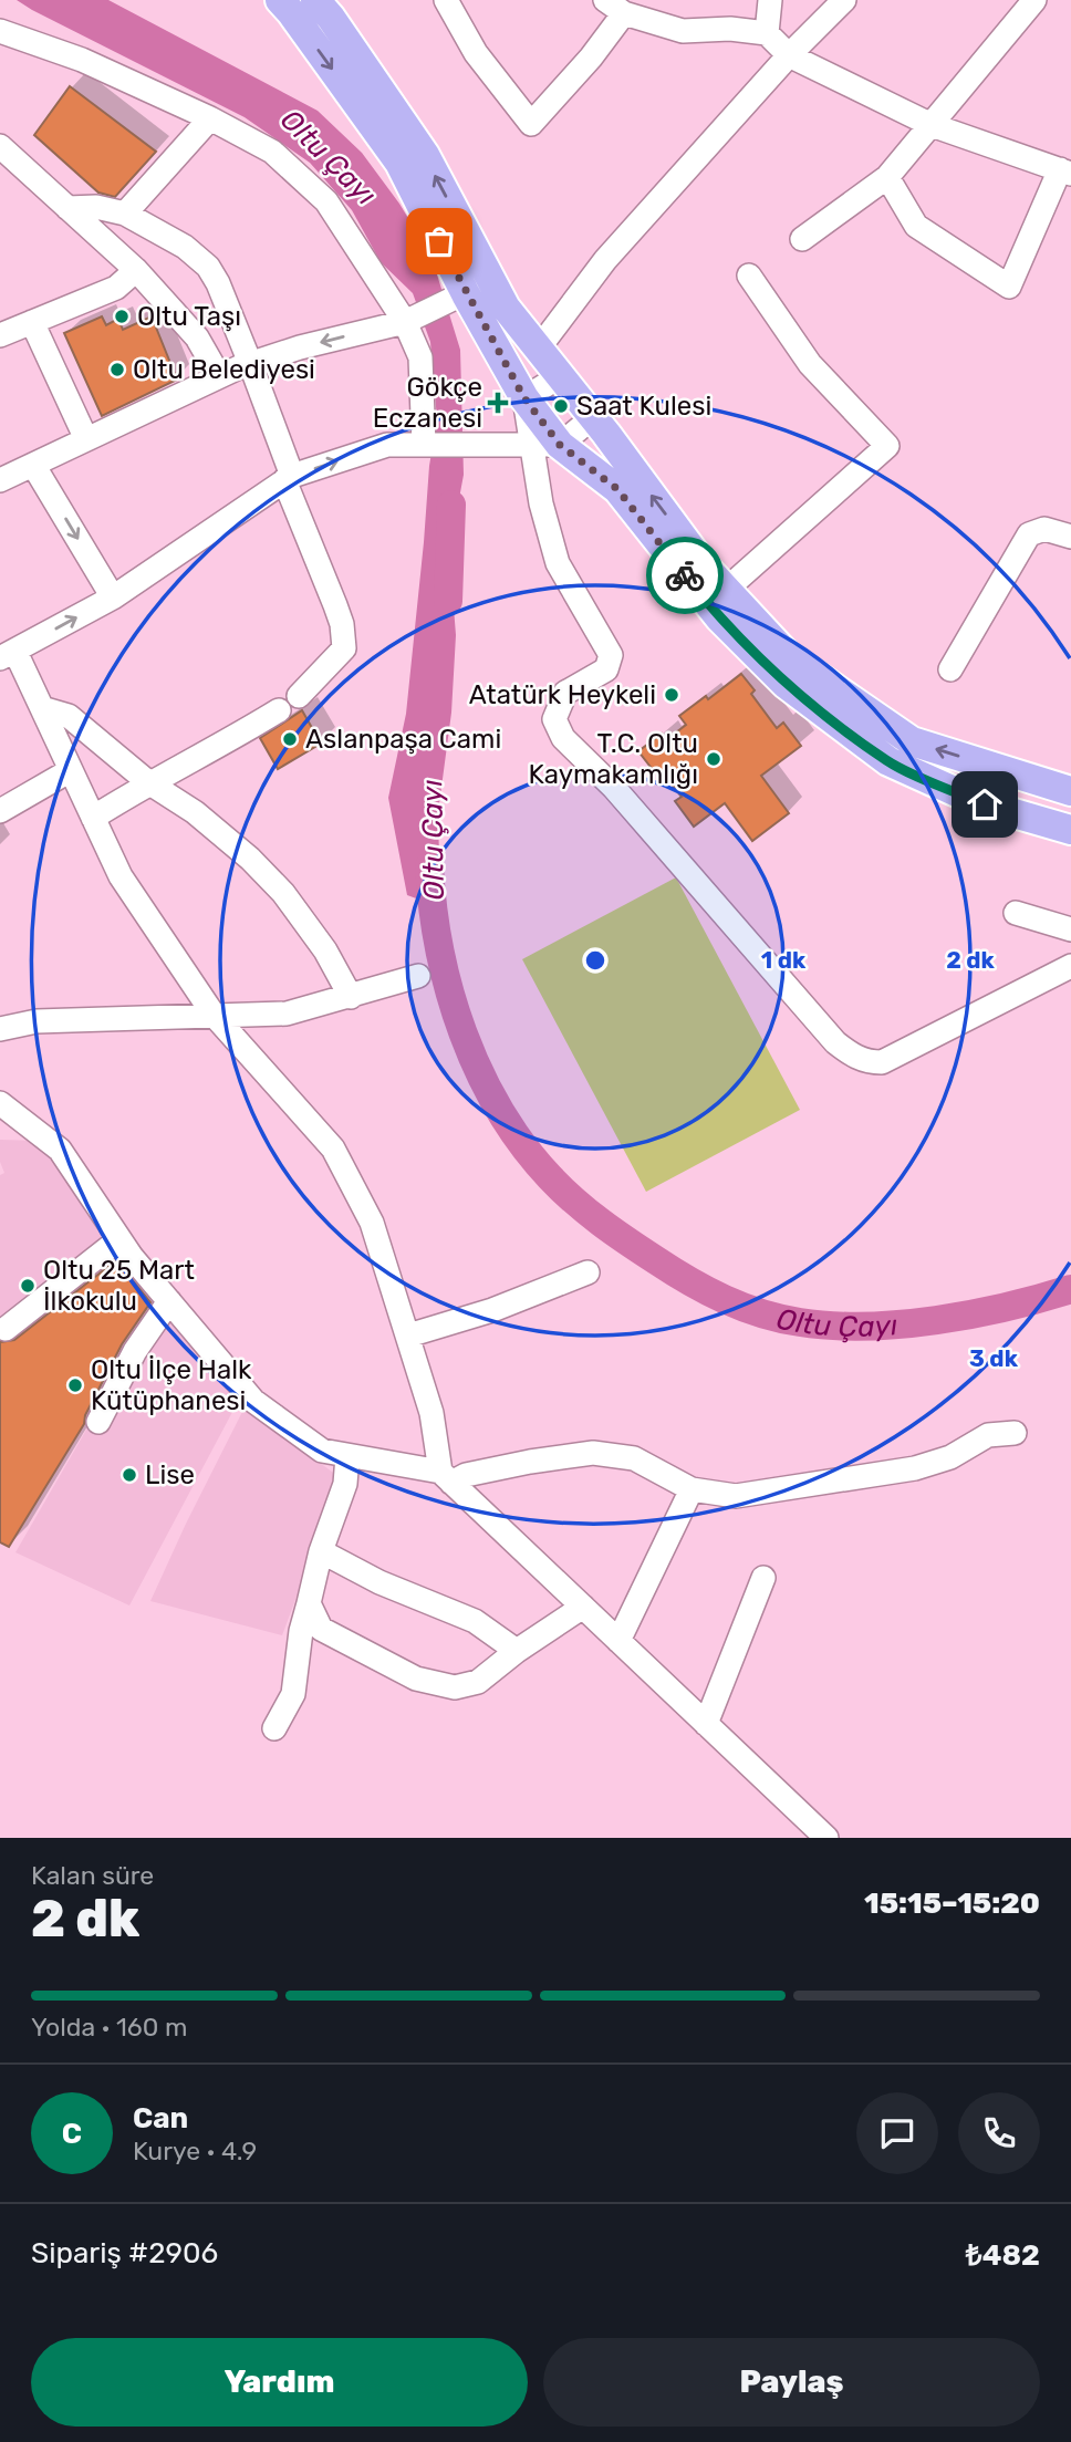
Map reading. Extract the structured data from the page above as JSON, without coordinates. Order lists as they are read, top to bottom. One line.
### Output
{"water":["Oltu Çayı"],"places":{"other":["Oltu Taşı","Oltu Belediyesi","Saat Kulesi","Atatürk Heykeli","Aslanpaşa Cami","T.C. Oltu Kaymakamlığı","Oltu 25 Mart İlkokulu","Oltu İlçe Halk Kütüphanesi","Lise"],"health":["Gökçe Eczanesi"]},"page":{"heading":["2 dk","Kalan süre","15:15–15:20"],"panel":["Can","Kurye · 4.9","Sipariş #2906","₺482"],"bar":"Yolda · 160 m","round":"C","buttons":["Yardım","Paylaş"]},"rings":["1 dk","2 dk","3 dk"]}
